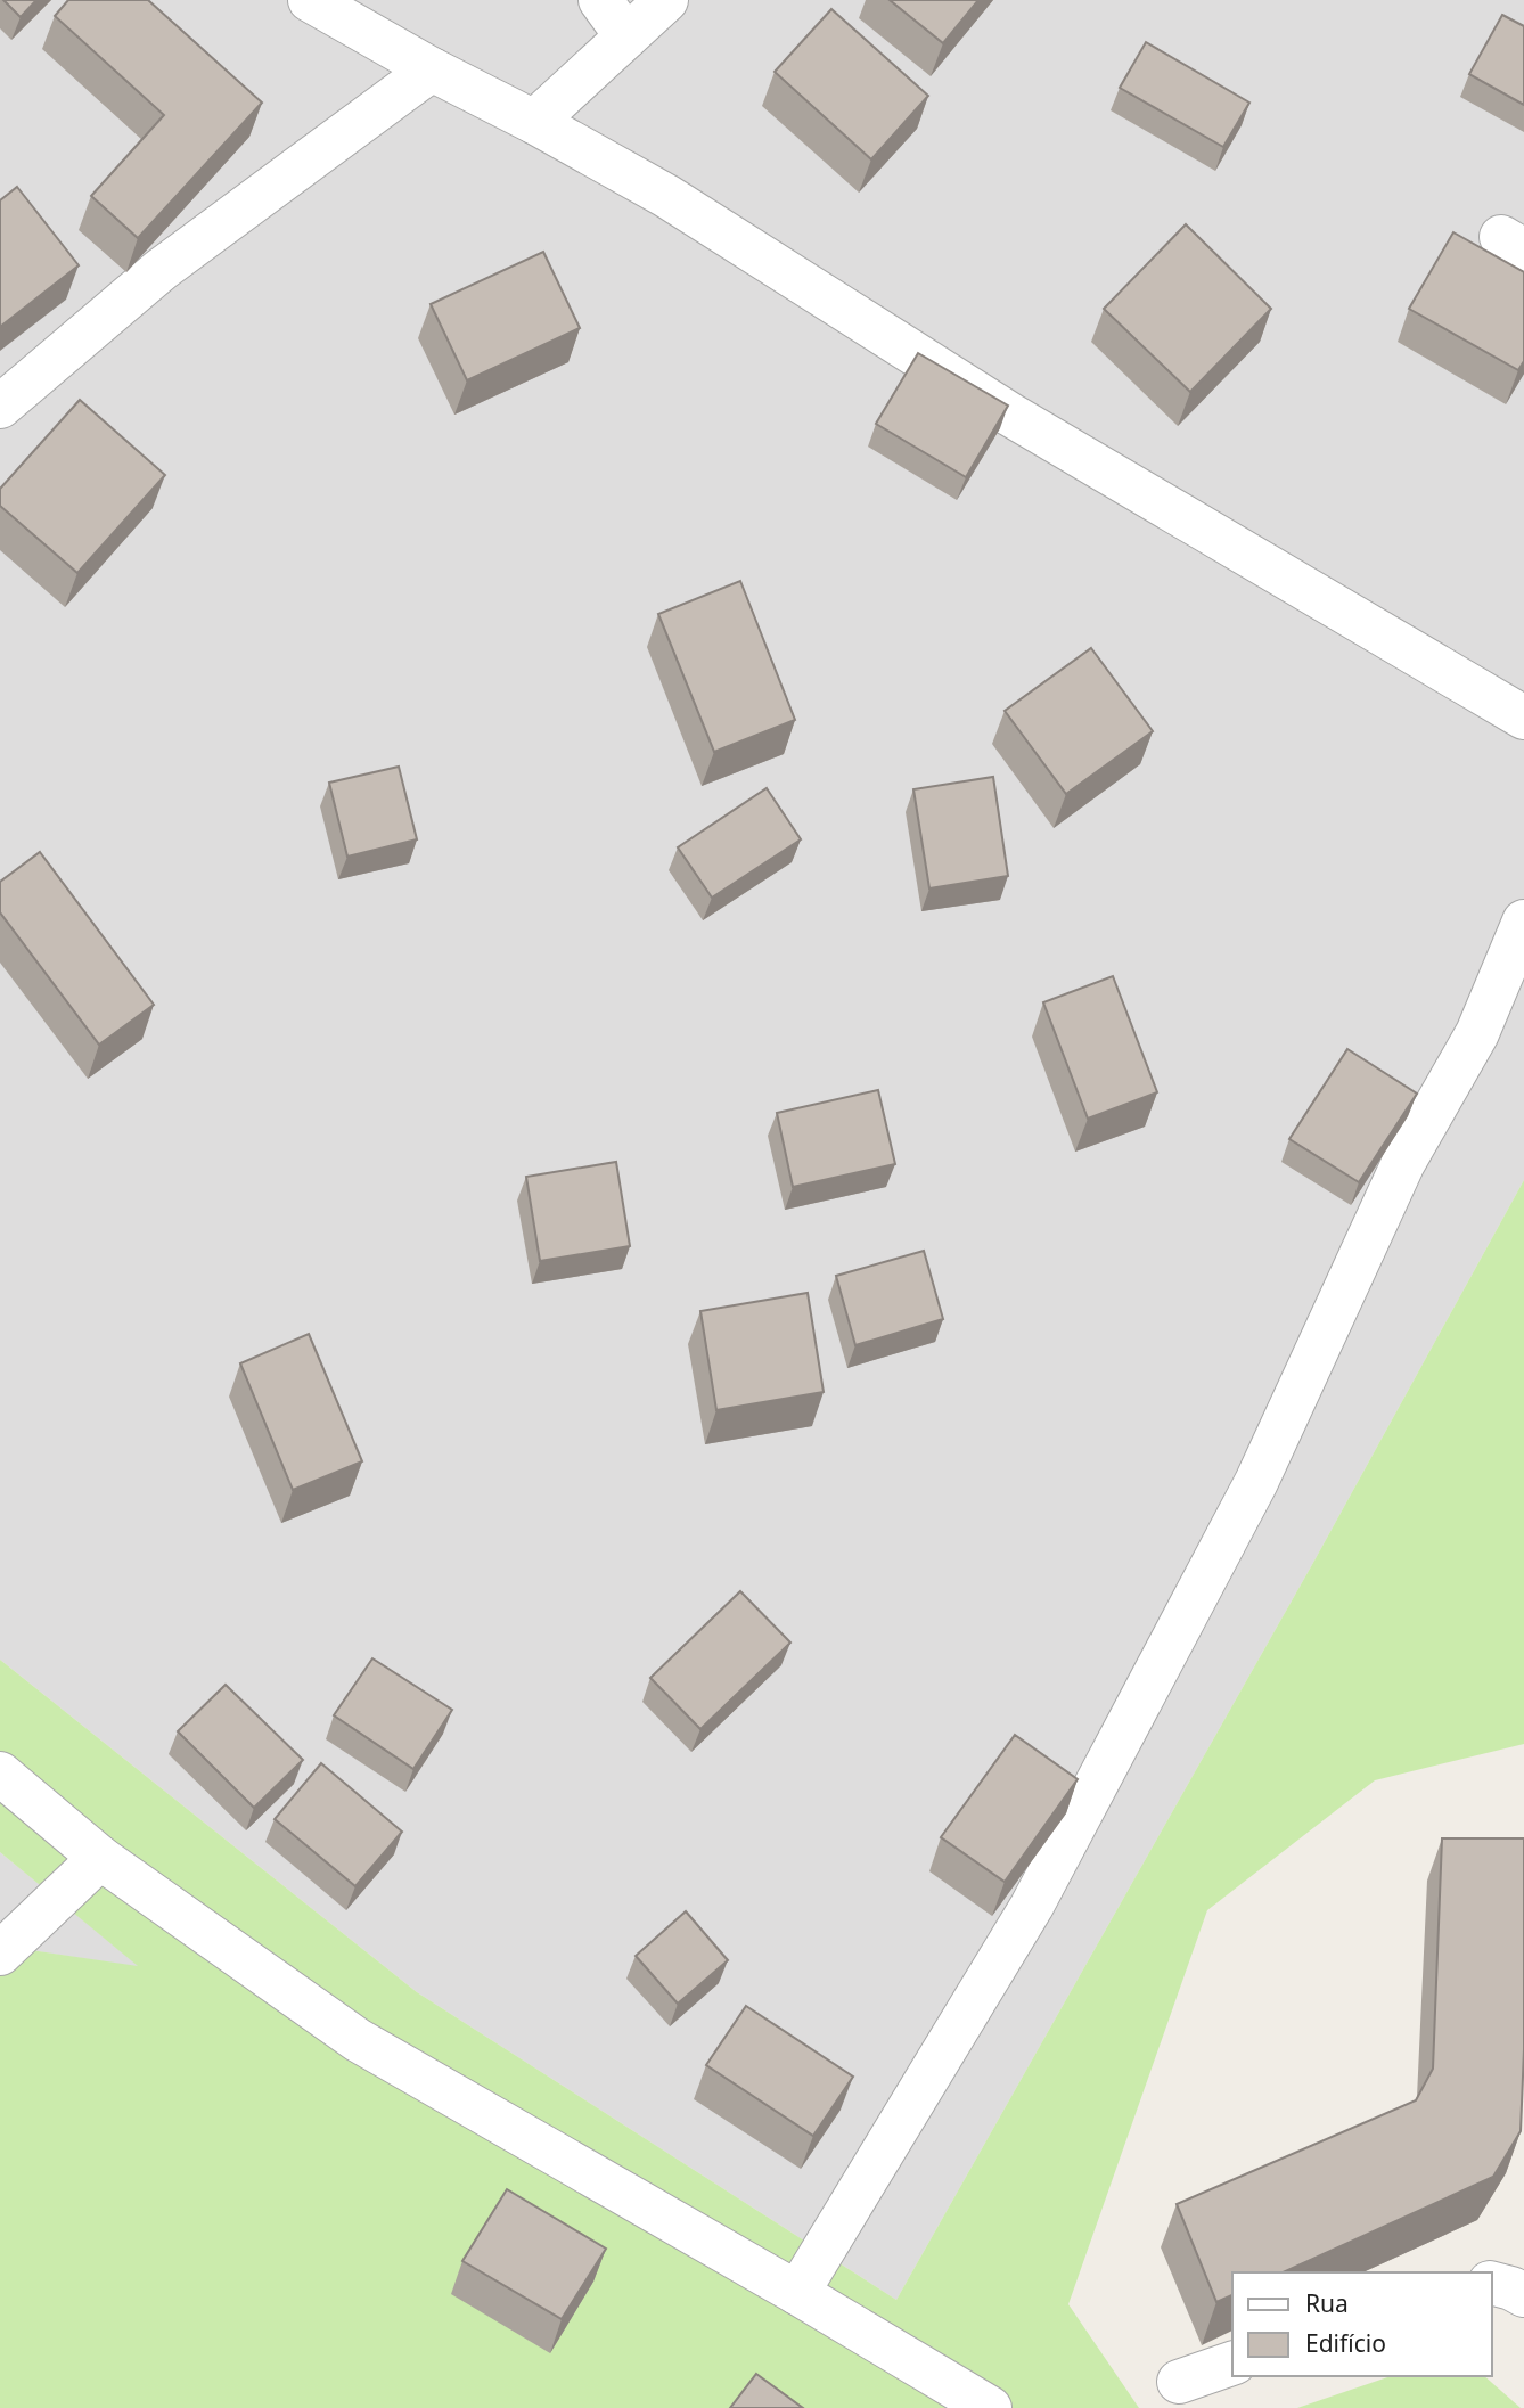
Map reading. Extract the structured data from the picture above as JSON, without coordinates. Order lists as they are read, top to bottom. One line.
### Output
{"legend":["Rua","Edifício"]}
